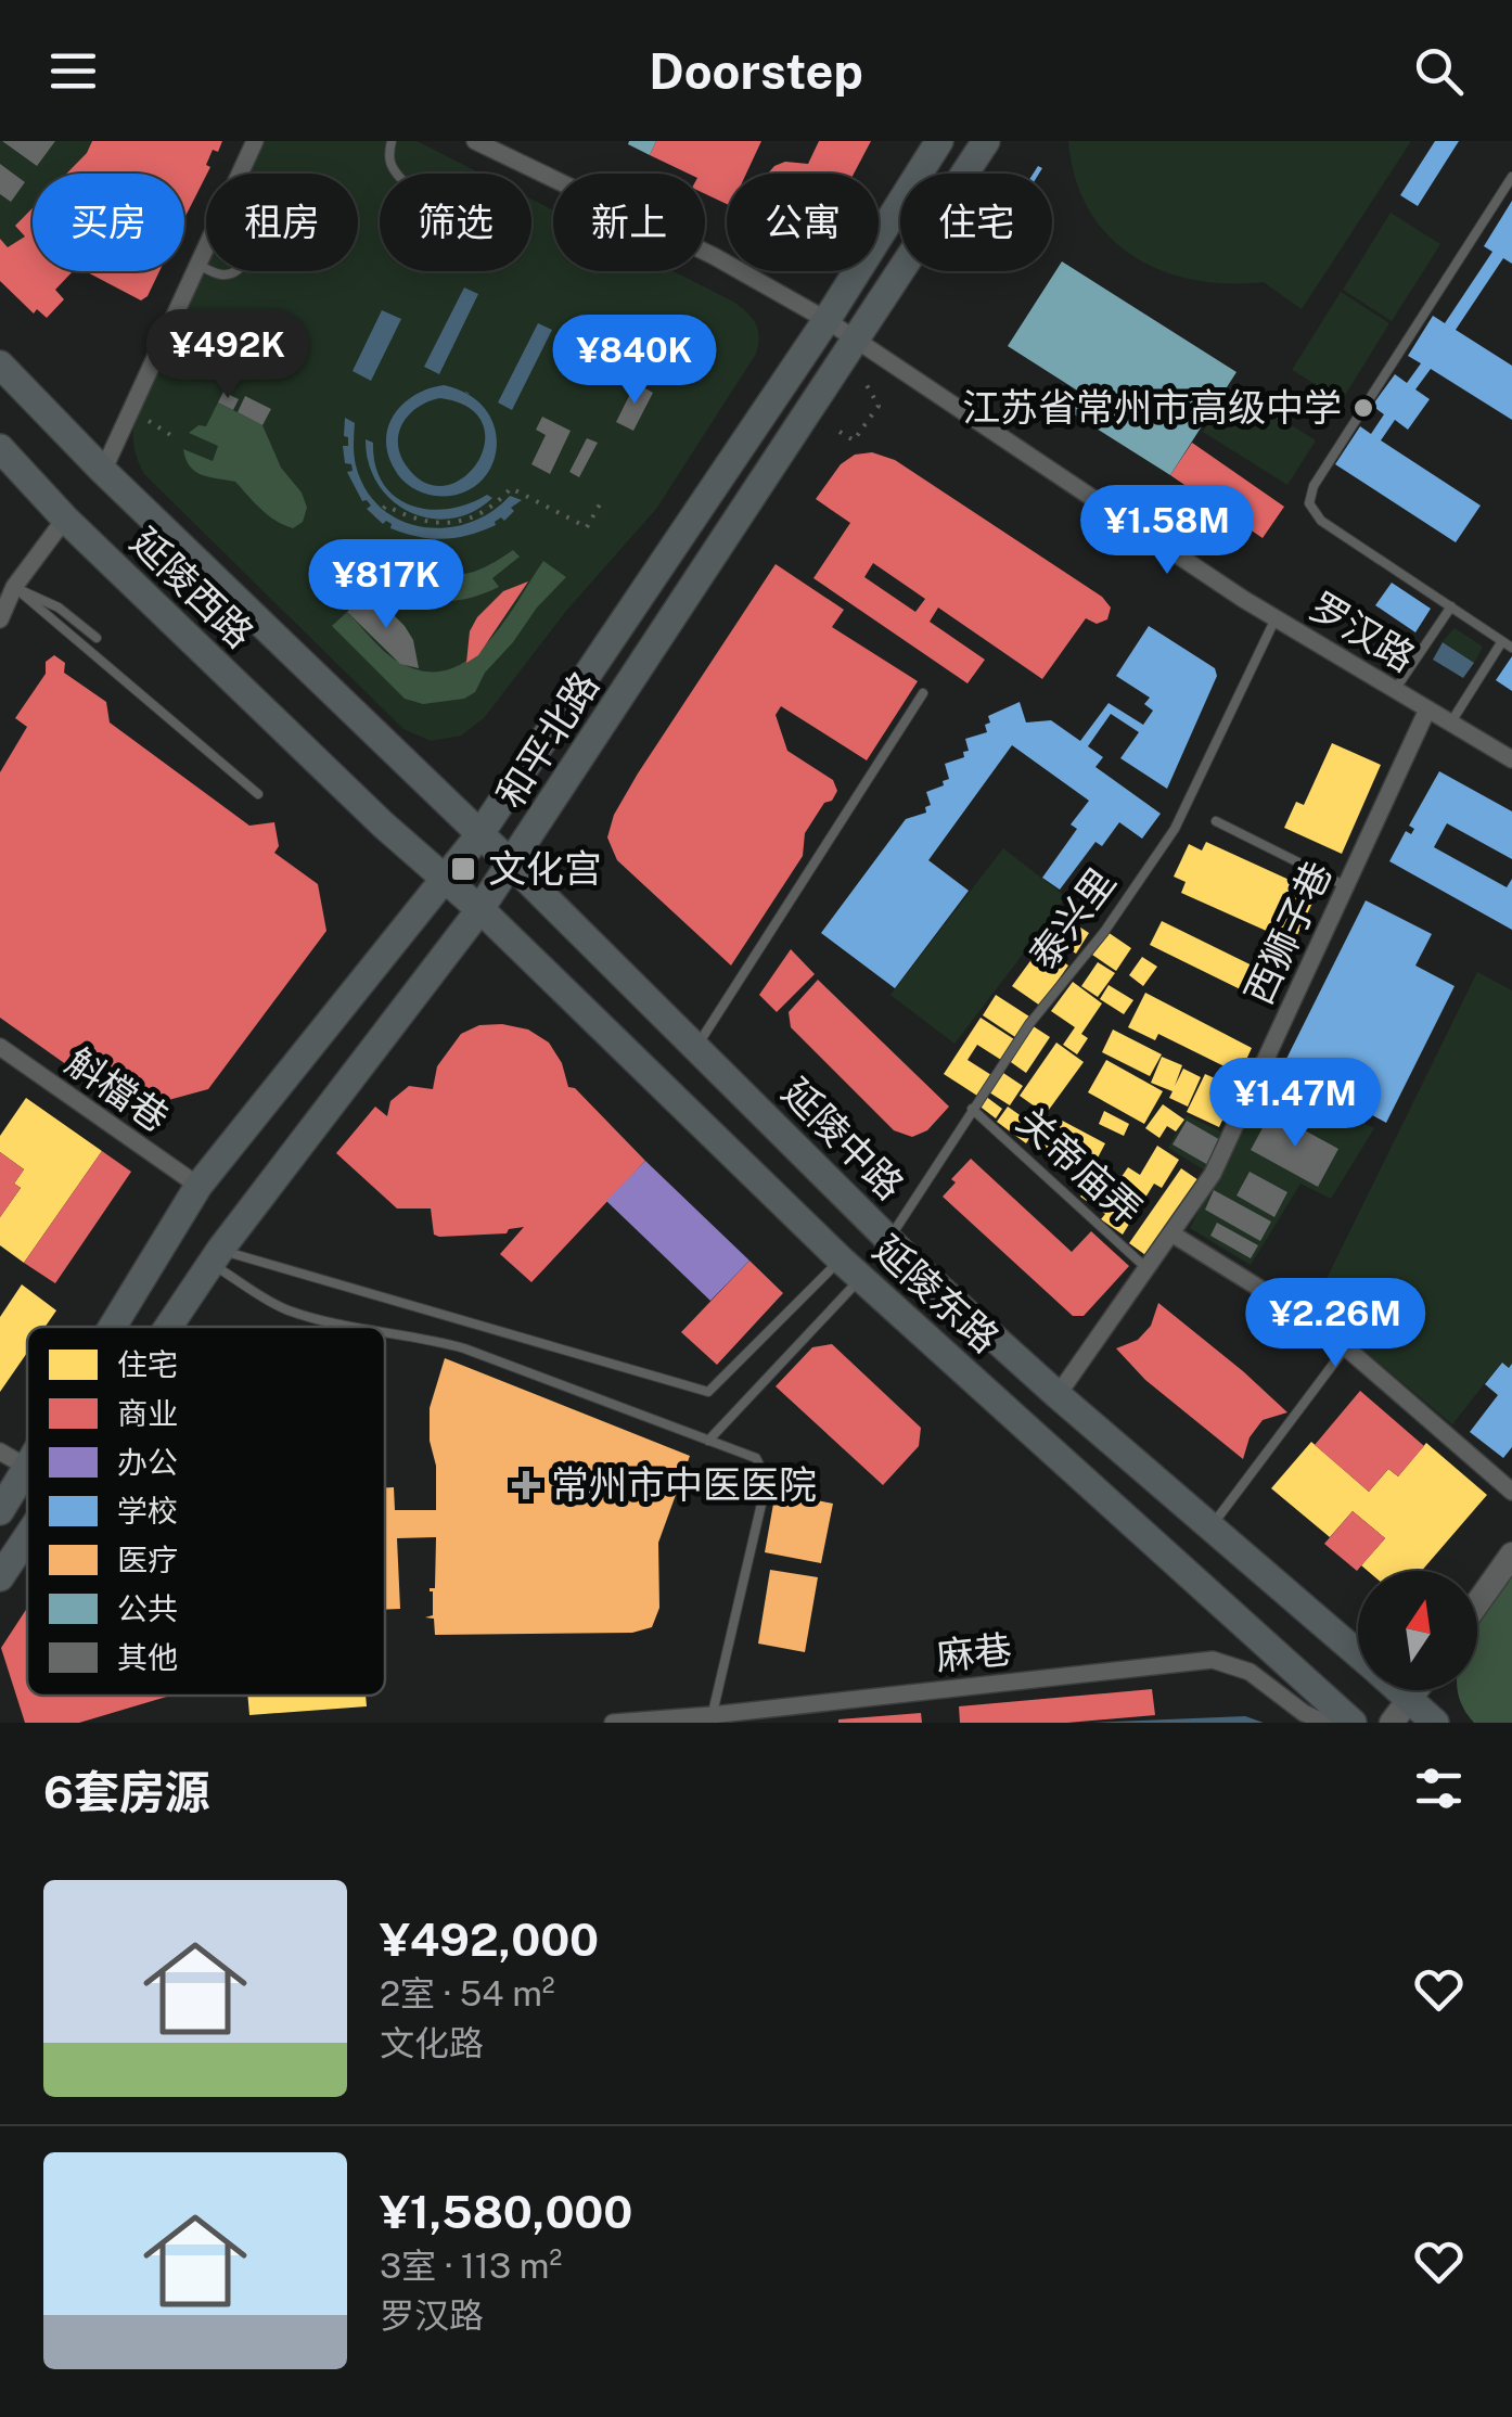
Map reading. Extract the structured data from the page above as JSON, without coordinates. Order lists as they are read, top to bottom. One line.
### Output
{"streets":{"main road":["延陵西路","和平北路","延陵中路","延陵东路"],"street":["罗汉路","西狮子巷","斛檔巷","麻巷"],"lane":["泰兴里","关帝庙弄"]},"crossings":[["延陵西路","和平北路"],["延陵西路","延陵中路"],["延陵西路","延陵东路"],["罗汉路","和平北路"],["罗汉路","泰兴里"],["罗汉路","西狮子巷"],["和平北路","斛檔巷"],["和平北路","延陵中路"],["和平北路","延陵东路"],["泰兴里","延陵中路"],["泰兴里","关帝庙弄"],["西狮子巷","延陵中路"],["西狮子巷","关帝庙弄"]],"places":{"other":["江苏省常州市高级中学"],"transit":["文化宫"],"health":["常州市中医医院"]},"legend":["住宅","商业","办公","学校","医疗","公共","其他"],"north":"top","page":{"header":"Doorstep","chip":["买房","租房","筛选","新上","公寓","住宅"],"price":["¥492K","¥840K","¥1.58M","¥817K","¥1.47M","¥2.26M"],"heading":"6套房源","list":[{"name":"¥492,000","note":"2室 · 54 m² · 文化路"},{"name":"¥1,580,000","note":"3室 · 113 m² · 罗汉路"}]}}
